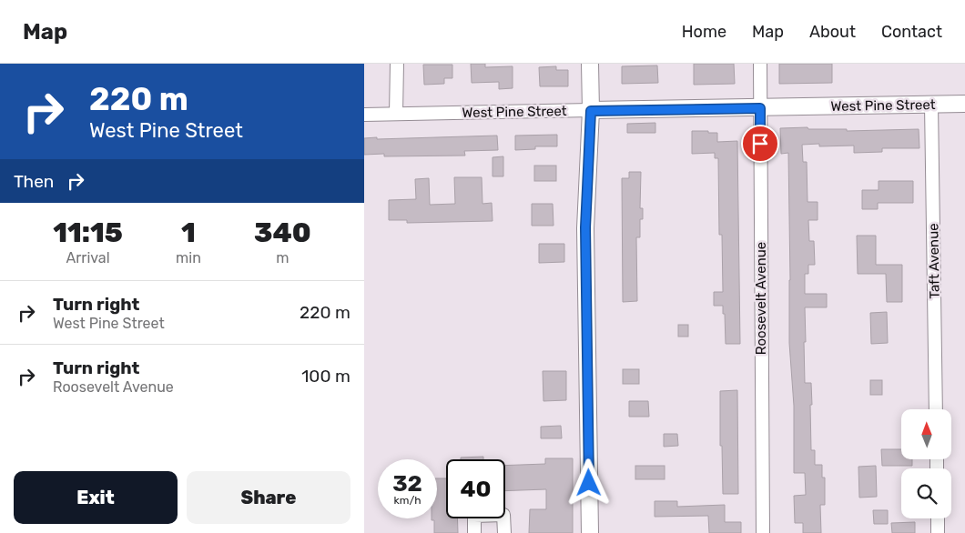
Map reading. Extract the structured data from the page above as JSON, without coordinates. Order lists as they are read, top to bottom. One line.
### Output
{"streets":{"street":["West Pine Street","Taft Avenue","Roosevelt Avenue"]},"crossings":[["West Pine Street","Taft Avenue"],["West Pine Street","Roosevelt Avenue"]],"north":"top","page":{"header":"Map","nav":["Home","Map","About","Contact"],"turn":["220 m","West Pine Street"],"then":"Then","eta":["11:15","Arrival","1","min","340","m"],"list":[{"name":"Turn right","note":"West Pine Street","value":"220 m"},{"name":"Turn right","note":"Roosevelt Avenue","value":"100 m"}],"speed":"32 km/h","limit":"40","buttons":["Exit","Share"]}}
